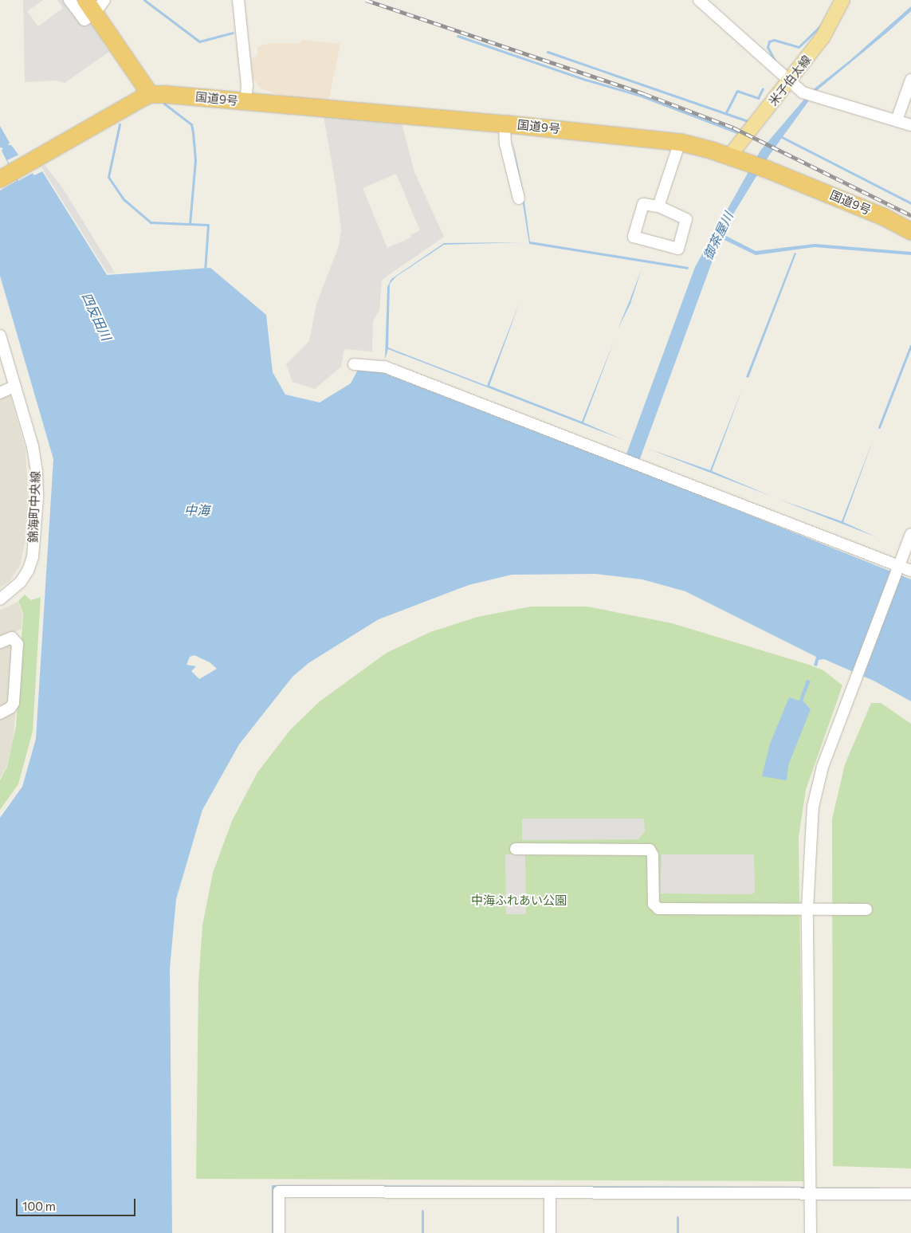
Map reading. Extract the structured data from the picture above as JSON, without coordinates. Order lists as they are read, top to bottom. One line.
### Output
{"streets":{"highway":["国道9号"],"main road":["米子伯太線"],"street":["錦海町中央線"]},"crossings":[["米子伯太線","国道9号"]],"water":["御茶屋川","四反田川","中海"],"parks":["中海ふれあい公園"],"scale_bar":"100 m"}
